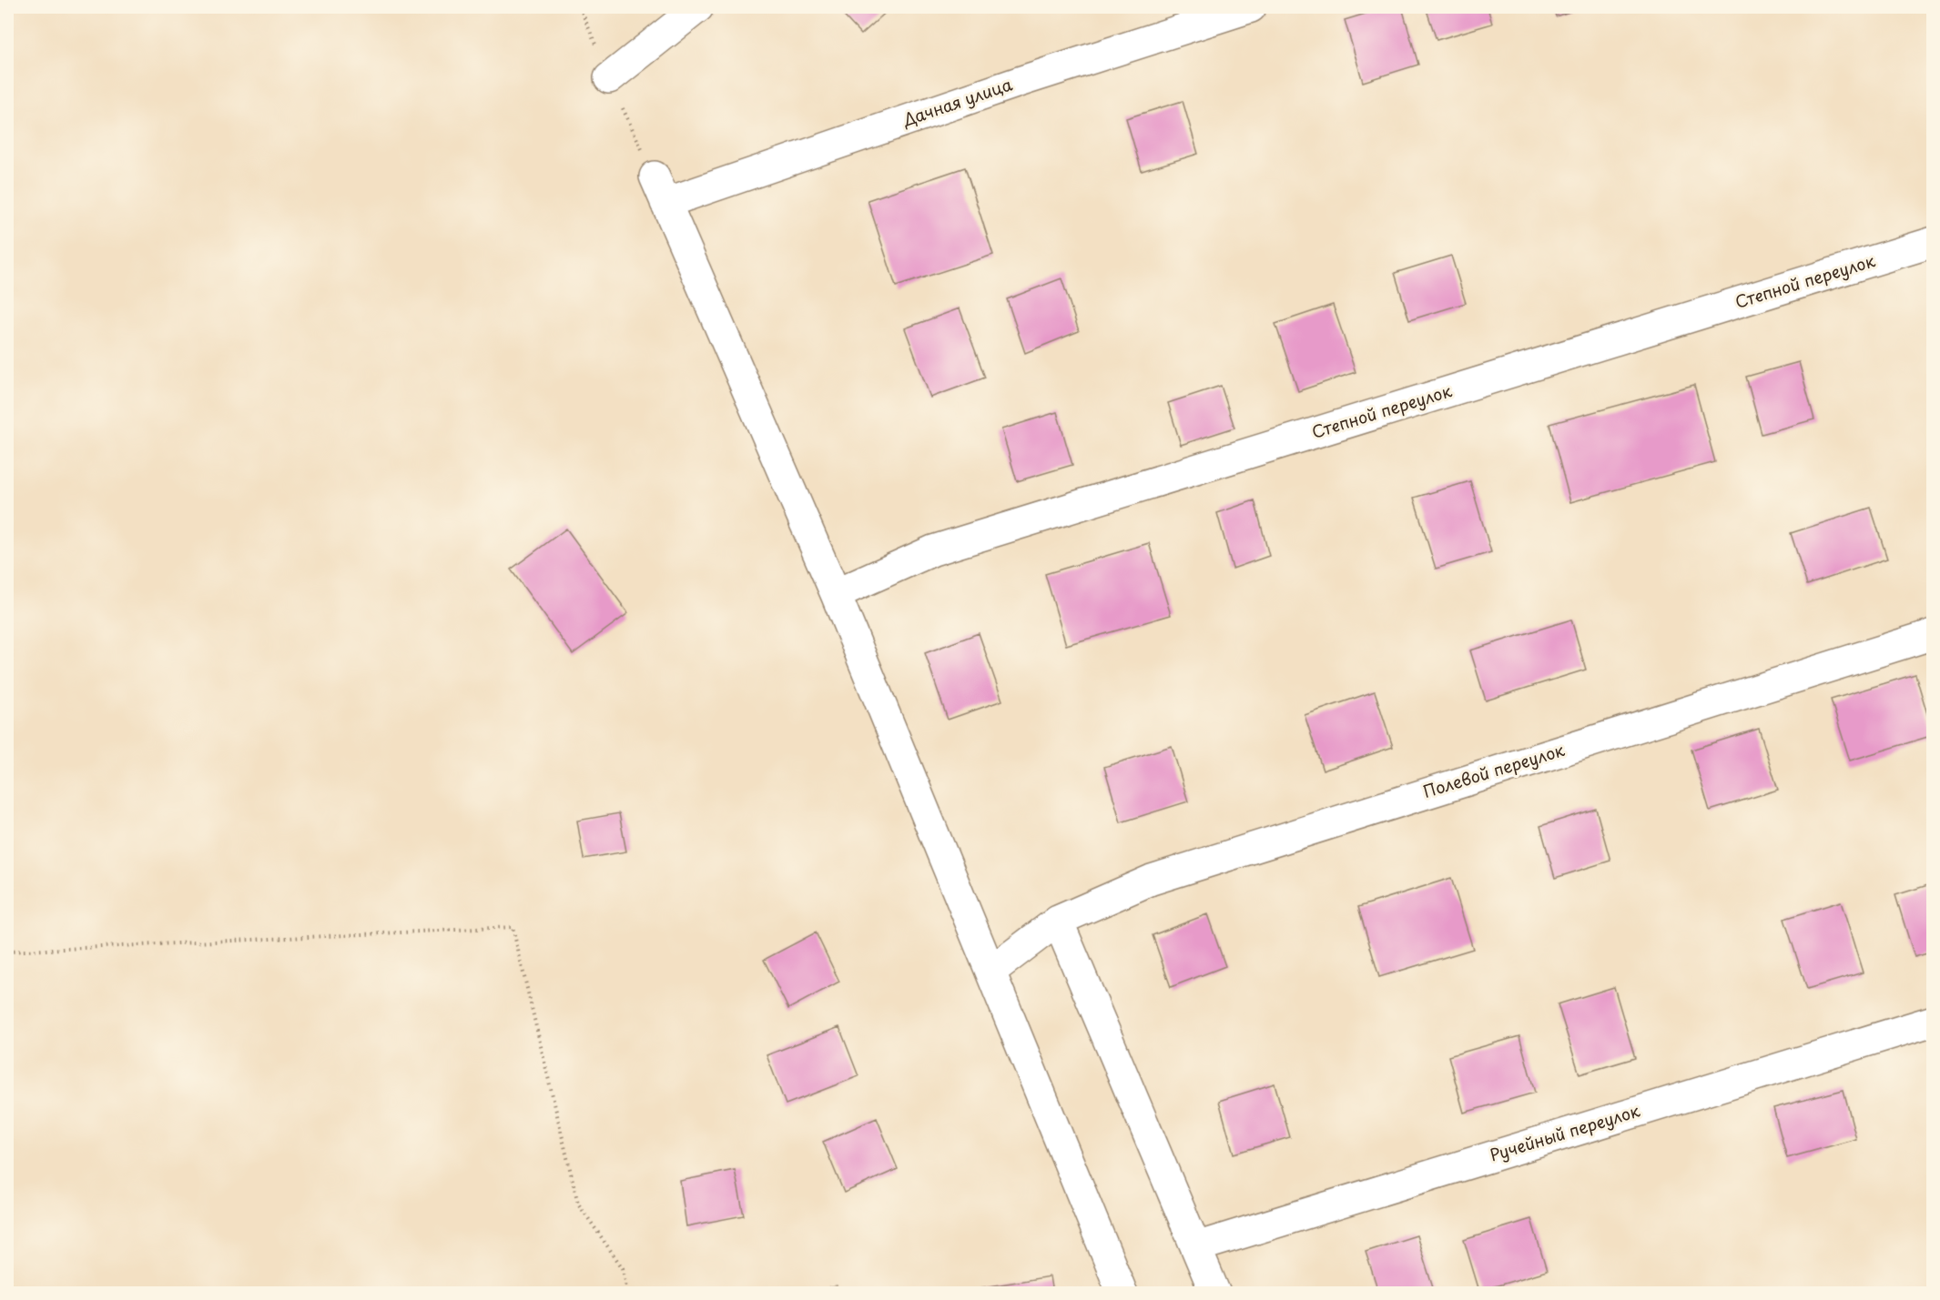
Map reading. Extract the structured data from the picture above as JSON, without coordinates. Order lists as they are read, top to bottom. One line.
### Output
{"streets":{"street":["Дачная улица","Степной переулок","Полевой переулок","Ручейный переулок"]},"crossings":[["Дачная улица","Степной переулок"]]}
